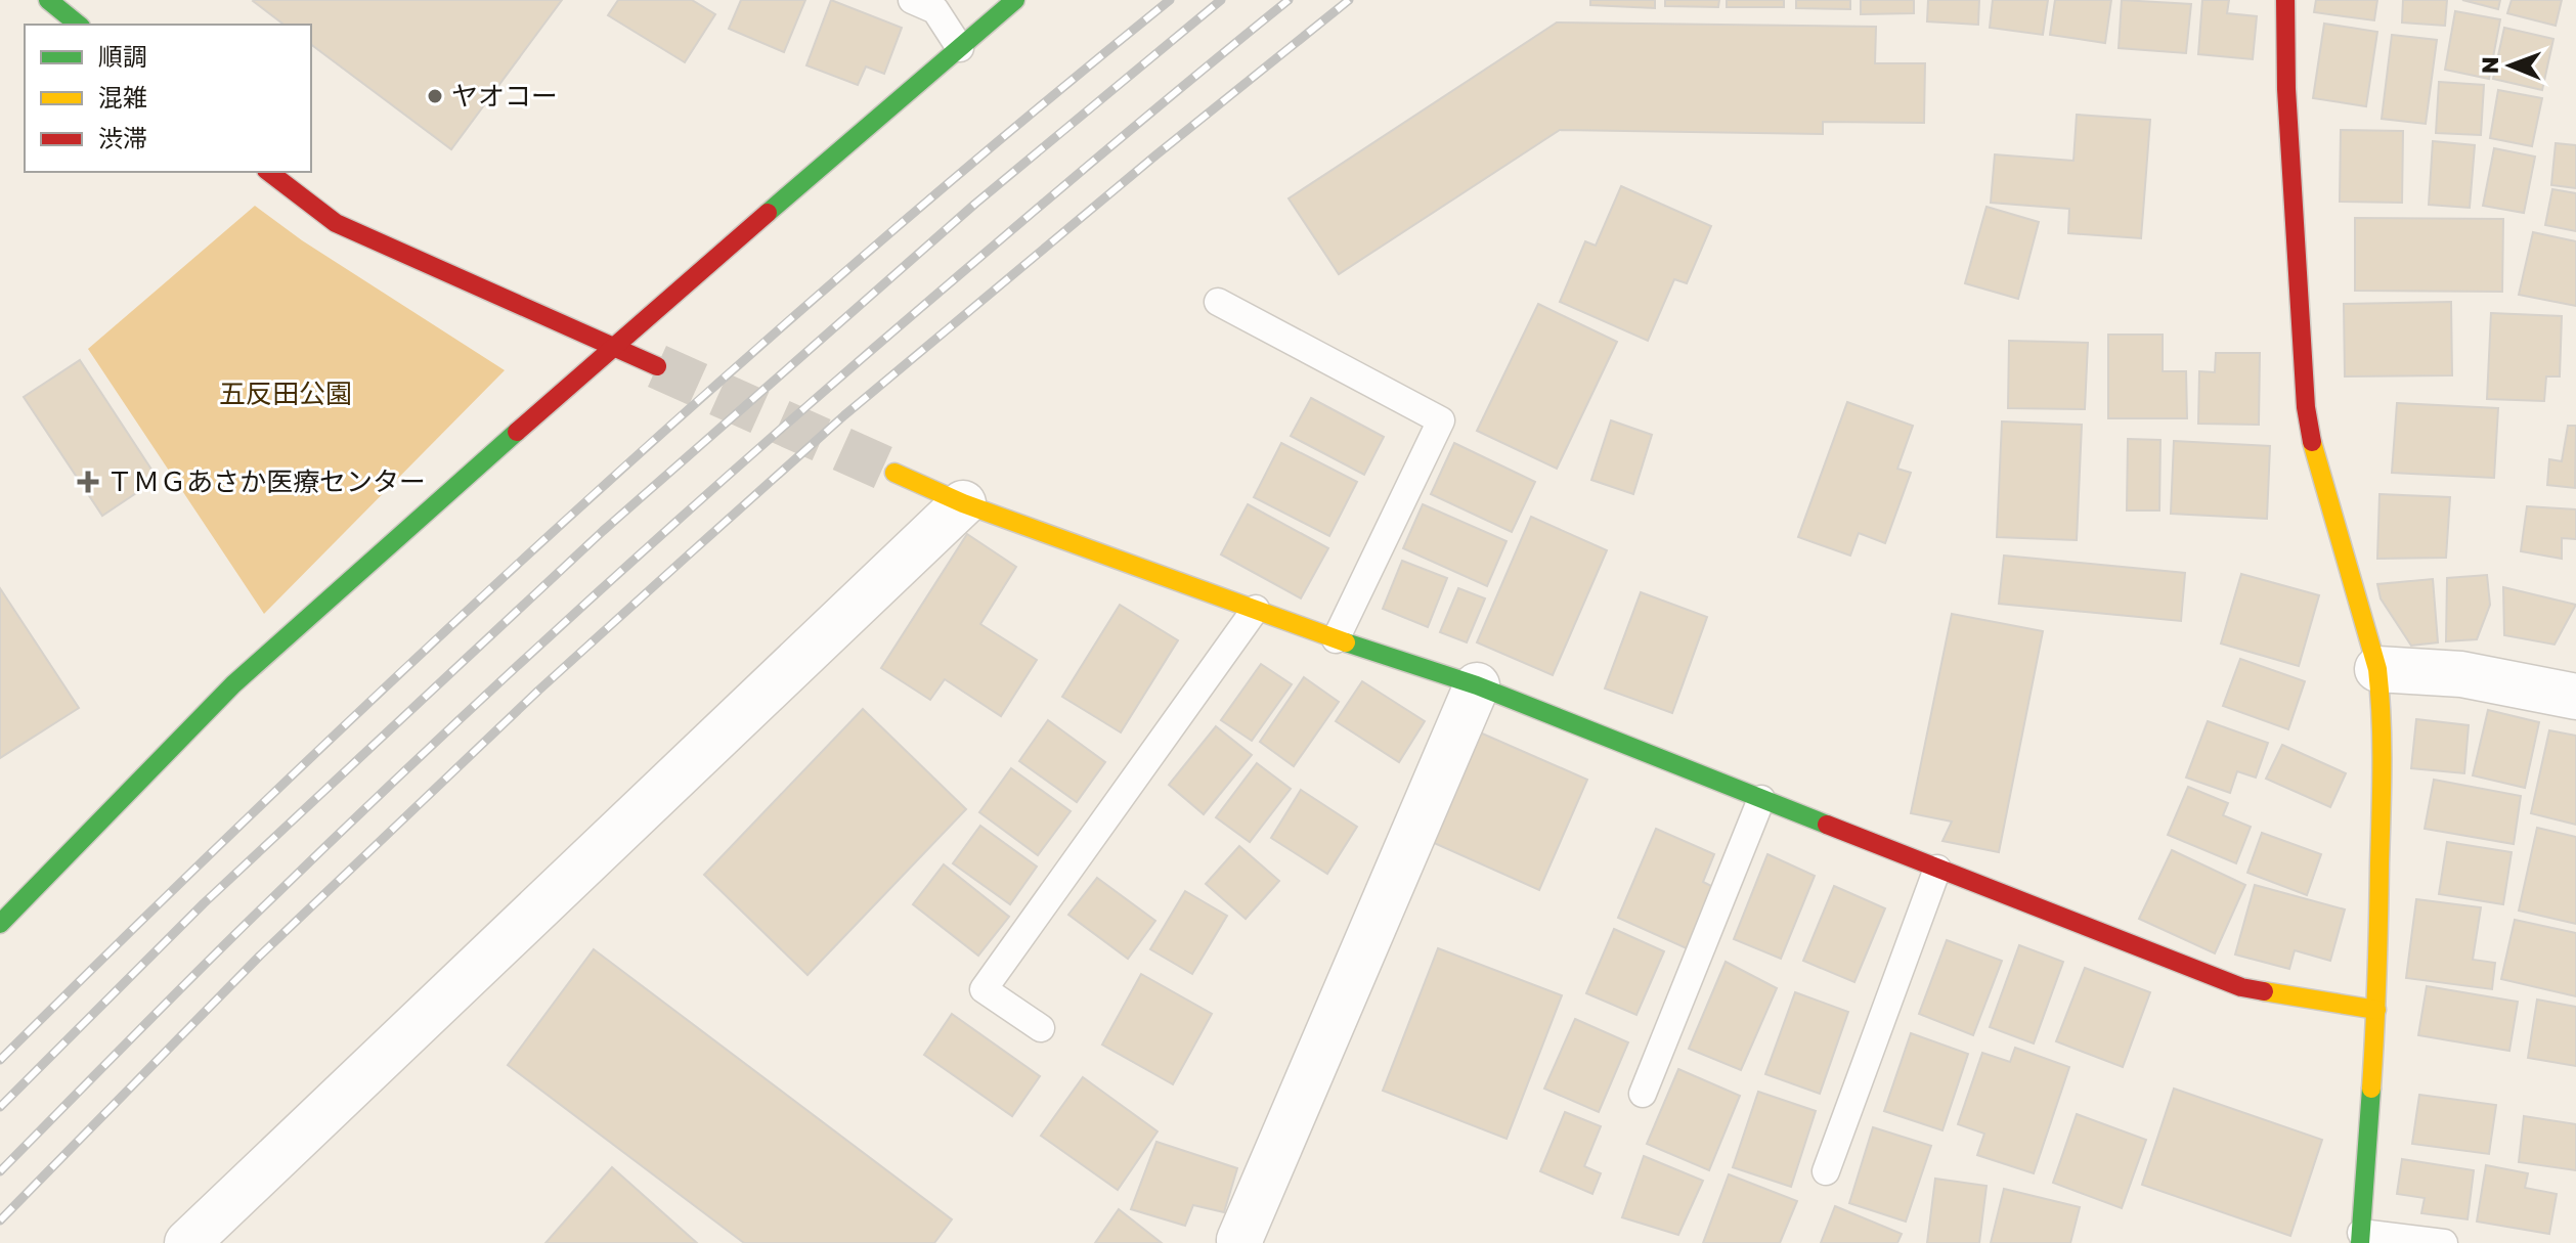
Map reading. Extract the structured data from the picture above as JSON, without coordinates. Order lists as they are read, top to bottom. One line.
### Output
{"parks":["五反田公園"],"places":{"other":["ヤオコー"],"health":["ＴＭＧあさか医療センター"]},"legend":["順調","混雑","渋滞"],"north":"left"}
